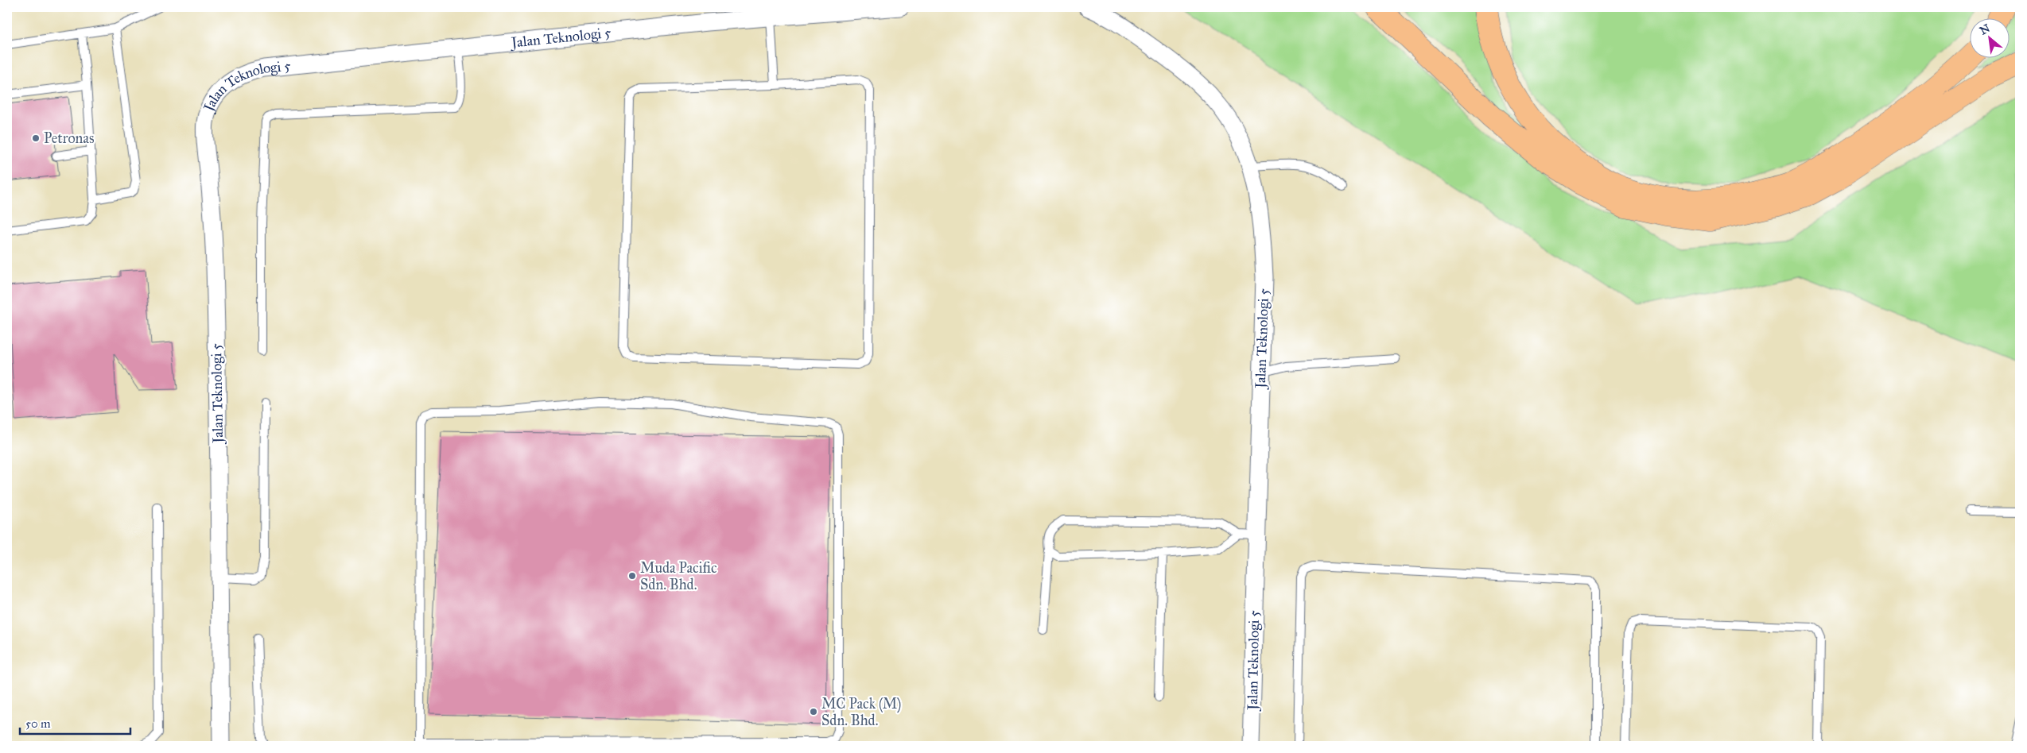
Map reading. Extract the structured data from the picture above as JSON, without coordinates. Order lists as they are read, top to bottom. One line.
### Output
{"streets":{"street":["Jalan Teknologi 5"]},"places":["Petronas","Muda Pacific Sdn. Bhd.","MC Pack (M) Sdn. Bhd."],"scale_bar":"50 m","north":"top left"}
